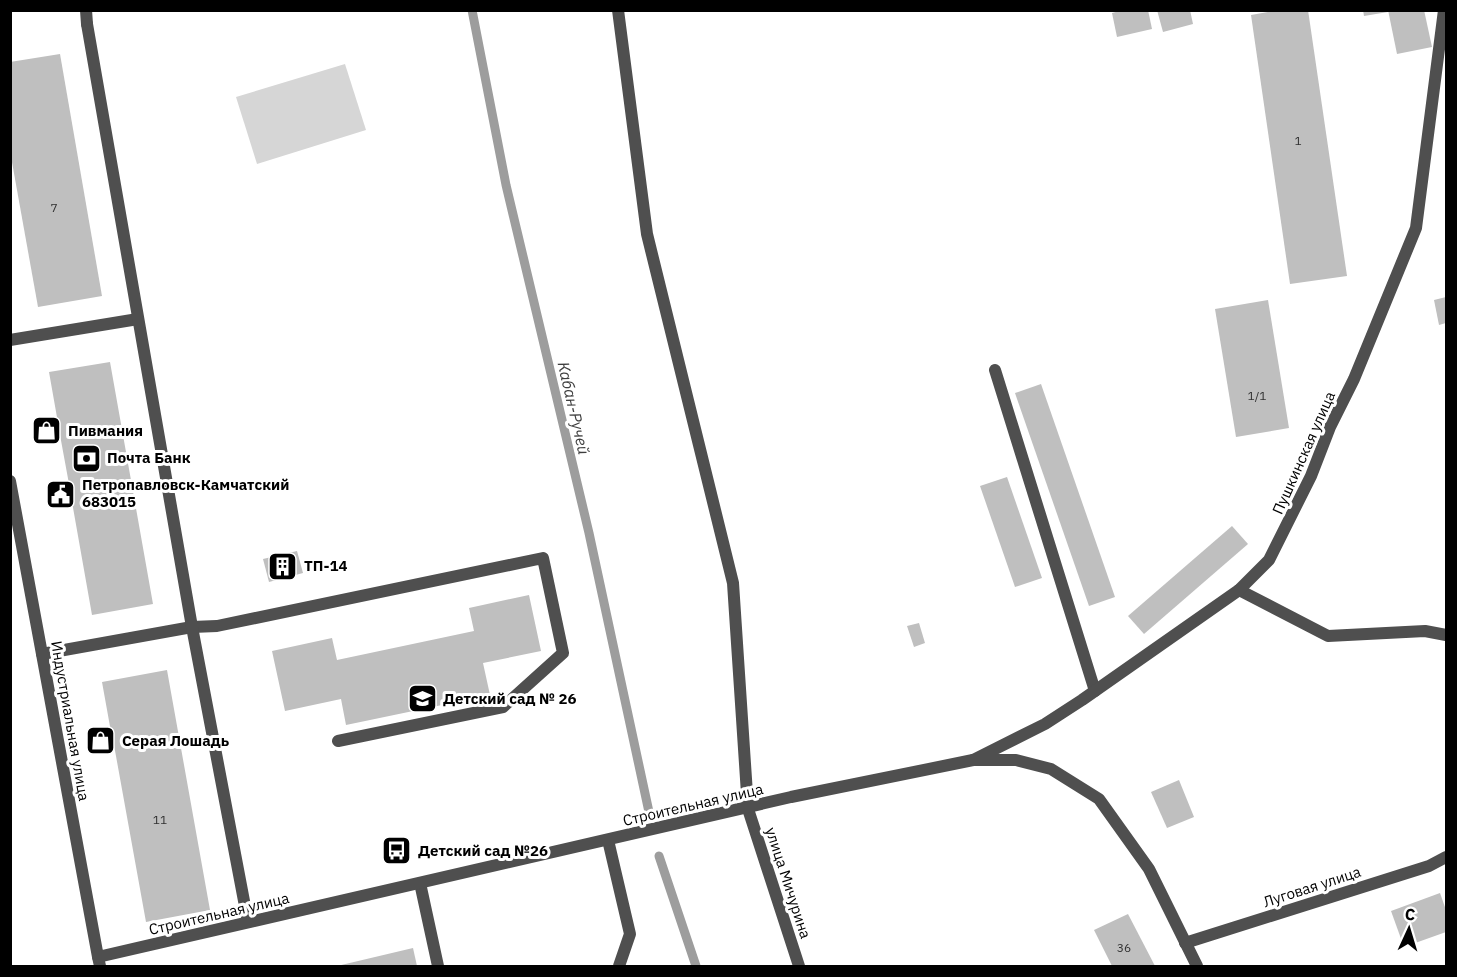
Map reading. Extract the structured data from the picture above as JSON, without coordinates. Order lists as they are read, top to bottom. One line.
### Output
{"streets":{"street":["Пушкинская улица","Индустриальная улица","Строительная улица","улица Мичурина","Луговая улица"]},"crossings":[["Пушкинская улица","Строительная улица"],["Индустриальная улица","Строительная улица"],["Строительная улица","улица Мичурина"],["Строительная улица","Луговая улица"]],"water":["Кабан-Ручей"],"places":{"shop":["Пивмания","Серая Лошадь"],"bank":["Почта Банк"],"public building":["Петропавловск-Камчатский 683015"],"building":["ТП-14"],"school or university":["Детский сад № 26"],"bus stop":["Детский сад №26"]},"house_numbers":["1","7","1/1","11","36"],"north":"top"}
